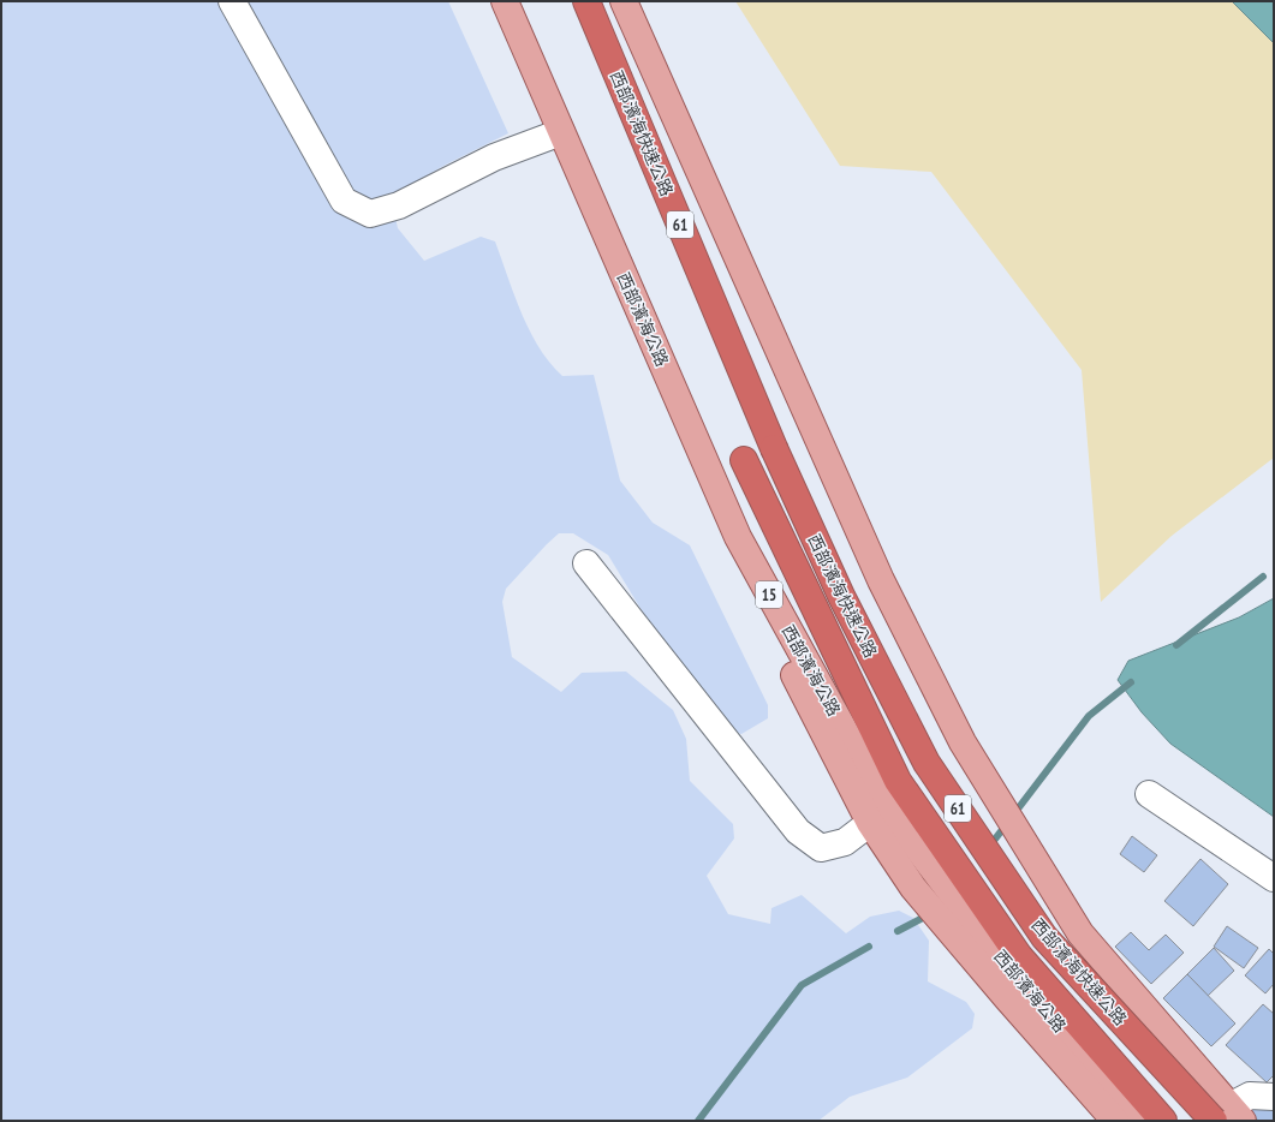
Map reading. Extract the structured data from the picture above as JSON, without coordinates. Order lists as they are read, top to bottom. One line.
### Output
{"streets":{"highway":["西部濱海快速公路","61"],"main road":["西部濱海公路","15"]}}
